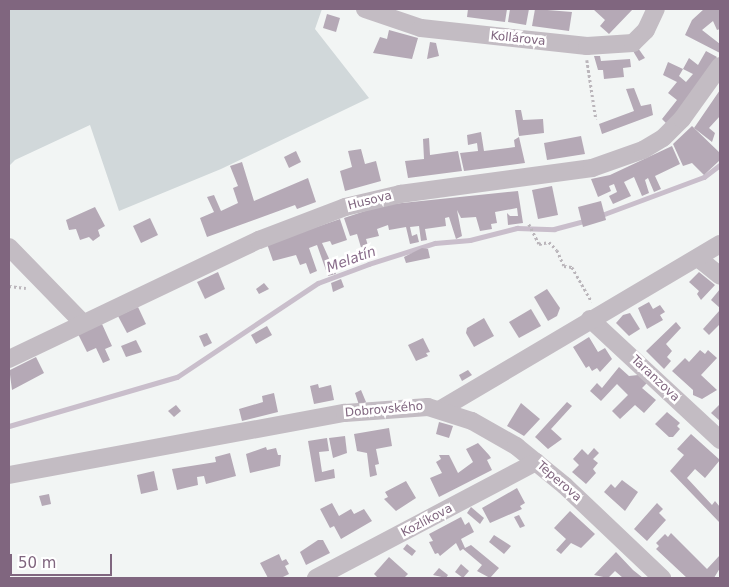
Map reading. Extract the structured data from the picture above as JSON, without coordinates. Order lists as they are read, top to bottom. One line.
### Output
{"streets":{"street":["Kollárova","Husova","Taranzova","Dobrovského","Teperova","Kozlíkova"]},"crossings":[["Taranzova","Dobrovského"],["Dobrovského","Teperova"],["Teperova","Kozlíkova"]],"water":["Melatín"],"scale_bar":"50 m"}
